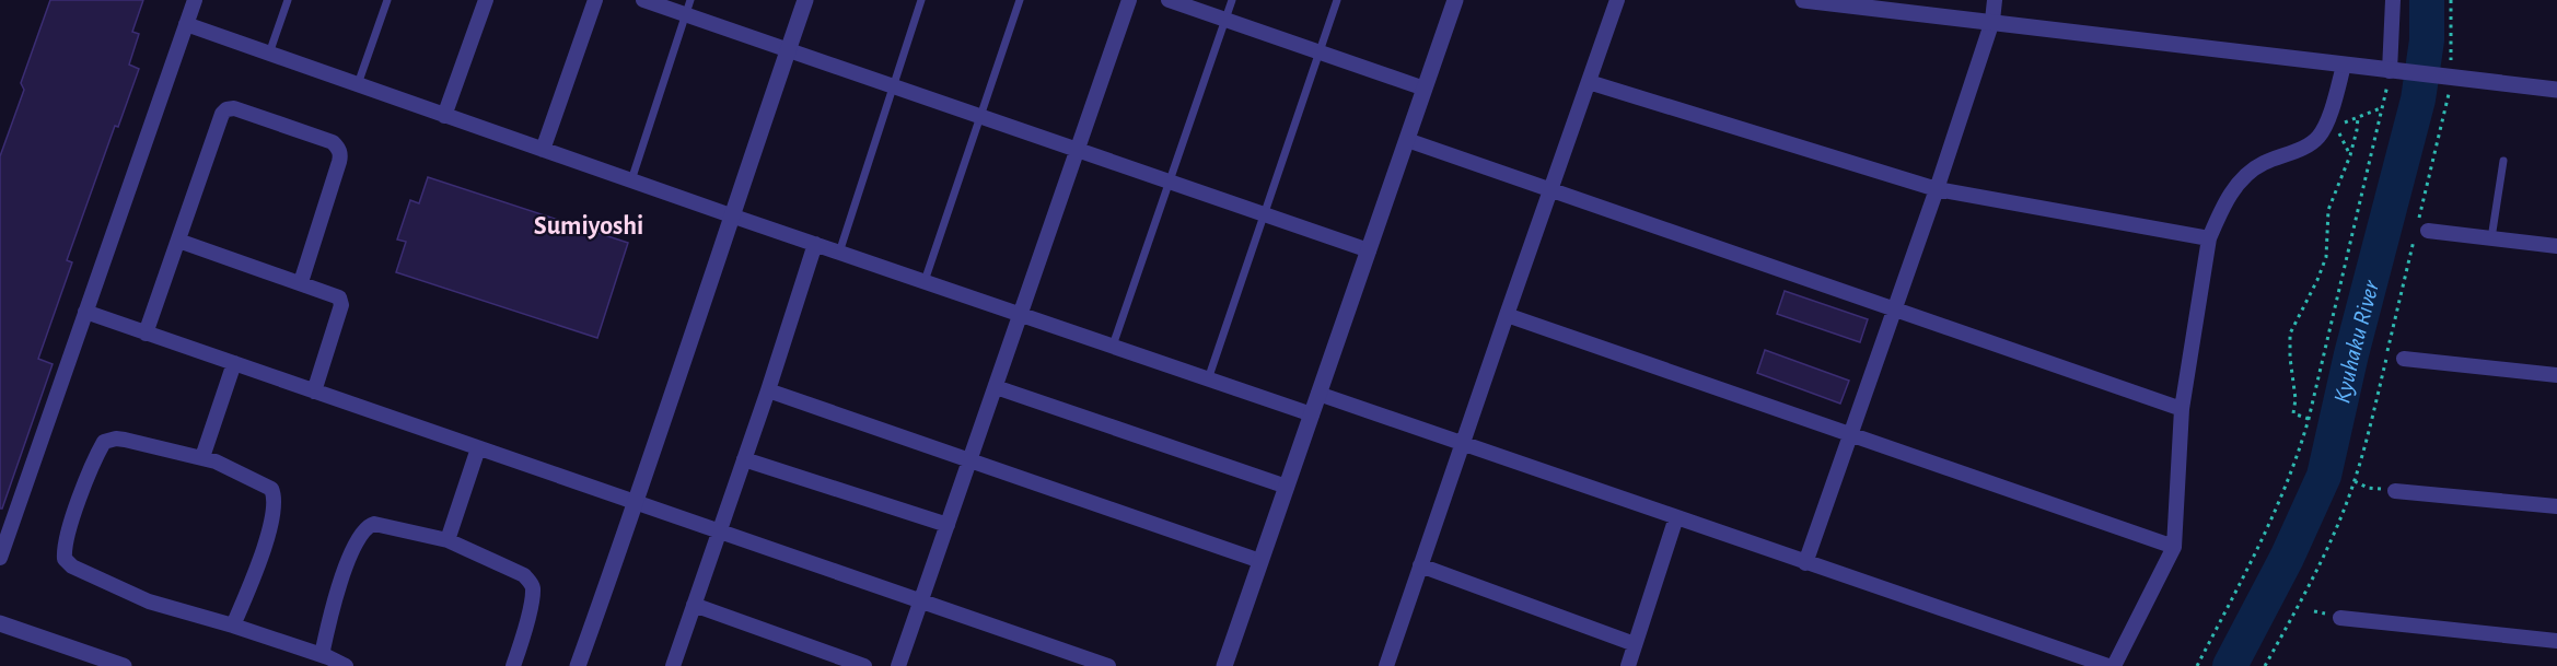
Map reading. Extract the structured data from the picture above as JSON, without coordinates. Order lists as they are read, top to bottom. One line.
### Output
{"districts":["Sumiyoshi"],"water":["Kyuhaku River"]}
